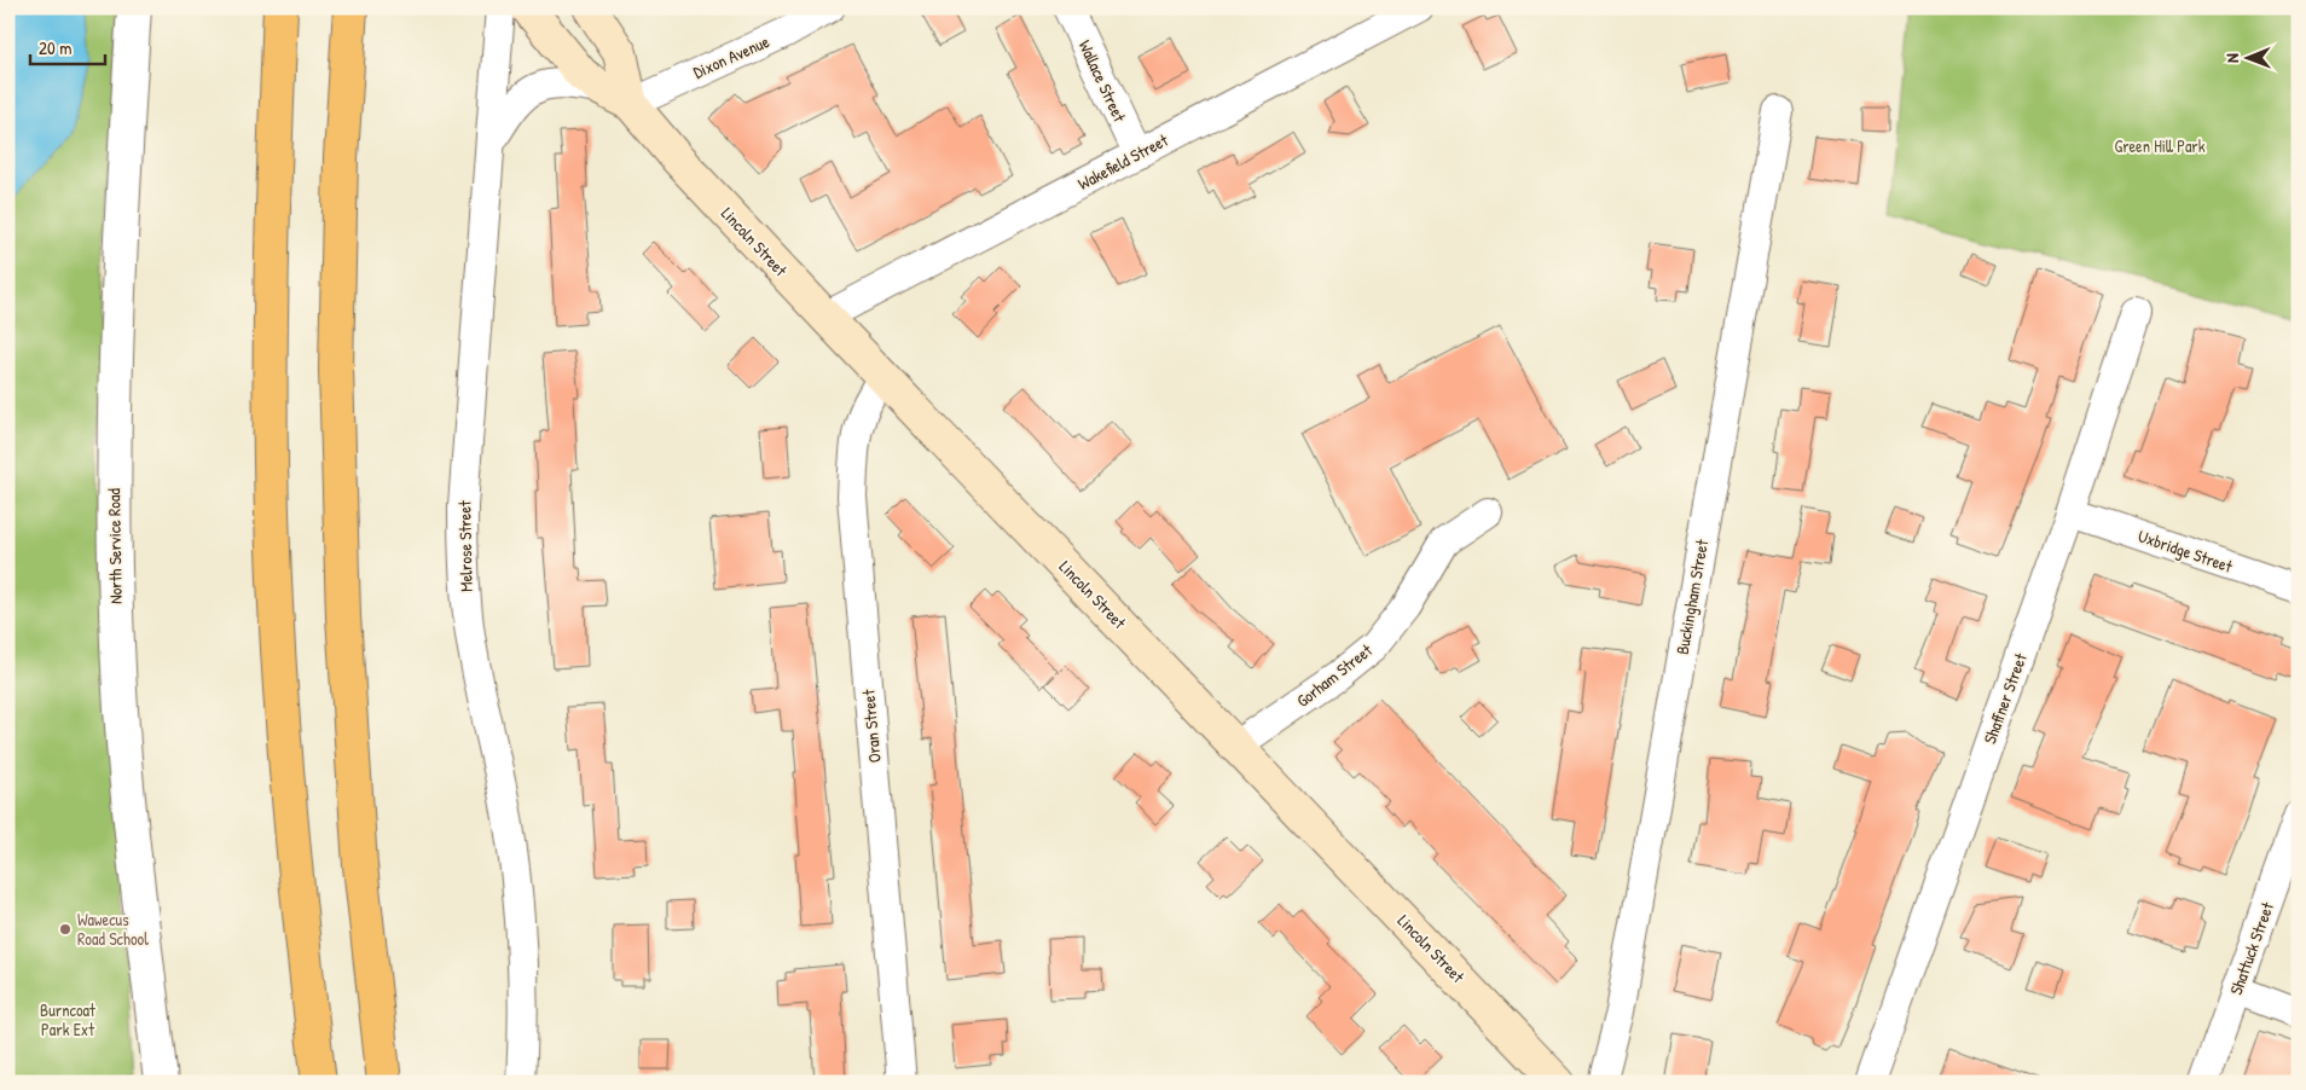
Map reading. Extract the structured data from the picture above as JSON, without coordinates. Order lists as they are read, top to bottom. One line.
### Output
{"streets":{"main road":["Lincoln Street"],"street":["Dixon Avenue","Wallace Street","Wakefield Street","North Service Road","Melrose Street","Uxbridge Street","Buckingham Street","Gorham Street","Shaffner Street","Oran Street","Shattuck Street"]},"crossings":[["Dixon Avenue","Lincoln Street"],["Wallace Street","Wakefield Street"],["Wakefield Street","Lincoln Street"],["Lincoln Street","Gorham Street"],["Lincoln Street","Oran Street"],["Uxbridge Street","Shaffner Street"]],"parks":["Green Hill Park","Burncoat Park Ext"],"places":["Wawecus Road School"],"scale_bar":"20 m","north":"left"}
